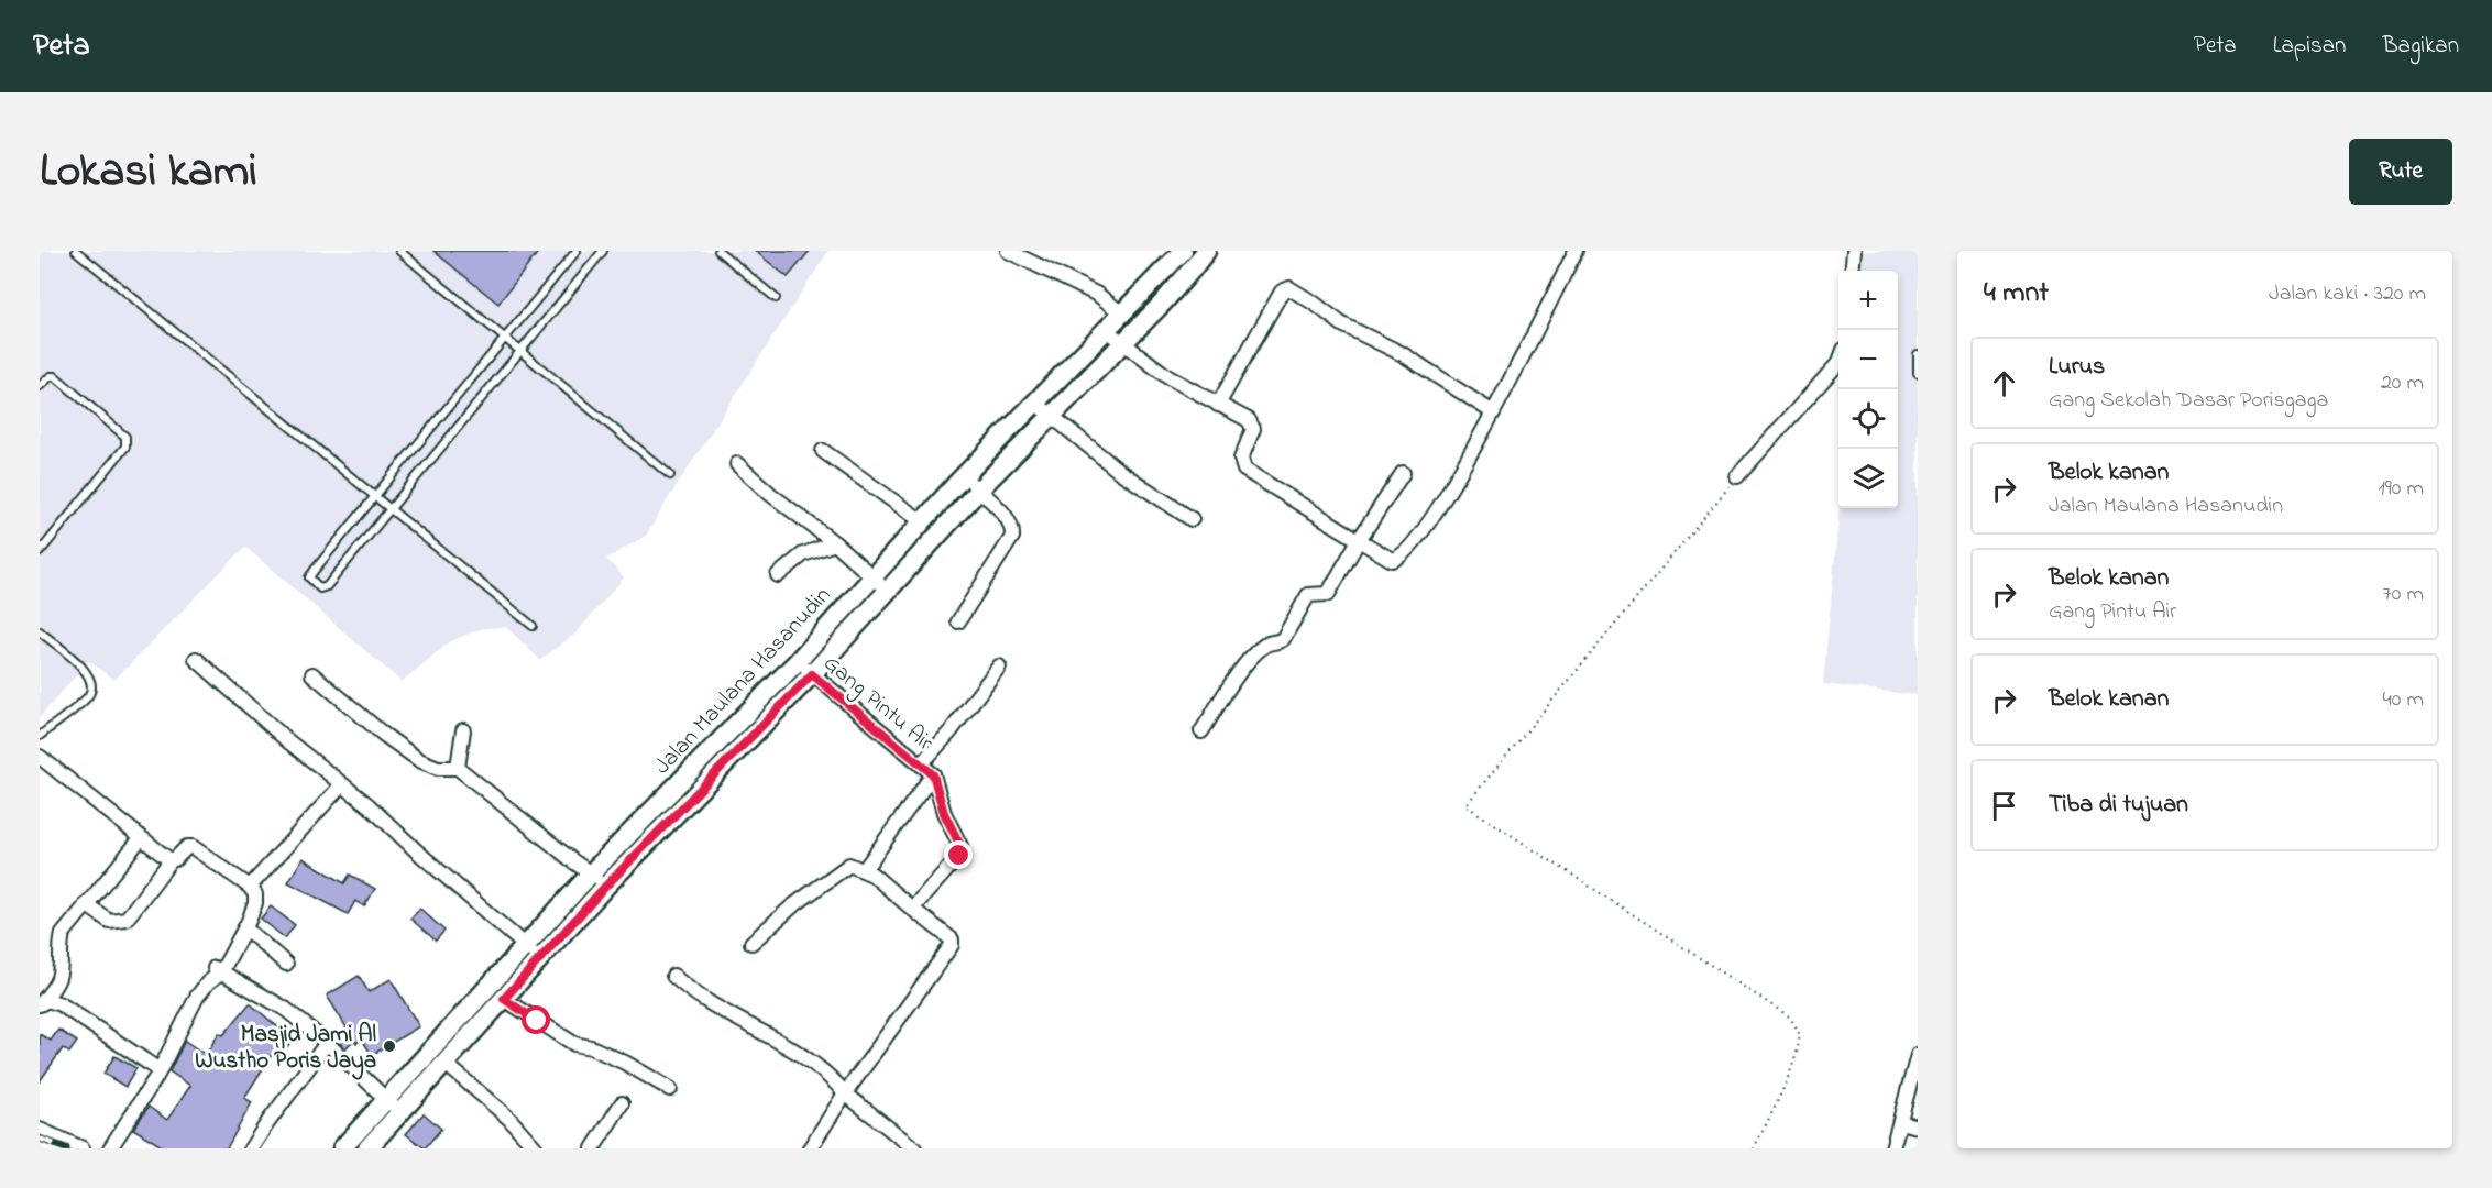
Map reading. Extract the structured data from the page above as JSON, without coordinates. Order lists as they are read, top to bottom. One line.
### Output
{"streets":{"street":["Jalan Maulana Hasanudin","Gang Pintu Air"]},"crossings":[["Jalan Maulana Hasanudin","Gang Pintu Air"]],"places":["Masjid Jami Al Wustho Poris Jaya"],"page":{"header":"Peta","nav":["Peta","Lapisan","Bagikan"],"title":"Lokasi kami","buttons":"Rute","heading":["4 mnt","Jalan kaki · 320 m"],"map_buttons":["+","−"],"list":[["Lurus","Gang Sekolah Dasar Porisgaga","20 m"],["Belok kanan","Jalan Maulana Hasanudin","190 m"],["Belok kanan","Gang Pintu Air","70 m"],["Belok kanan","40 m"],"Tiba di tujuan"]}}
